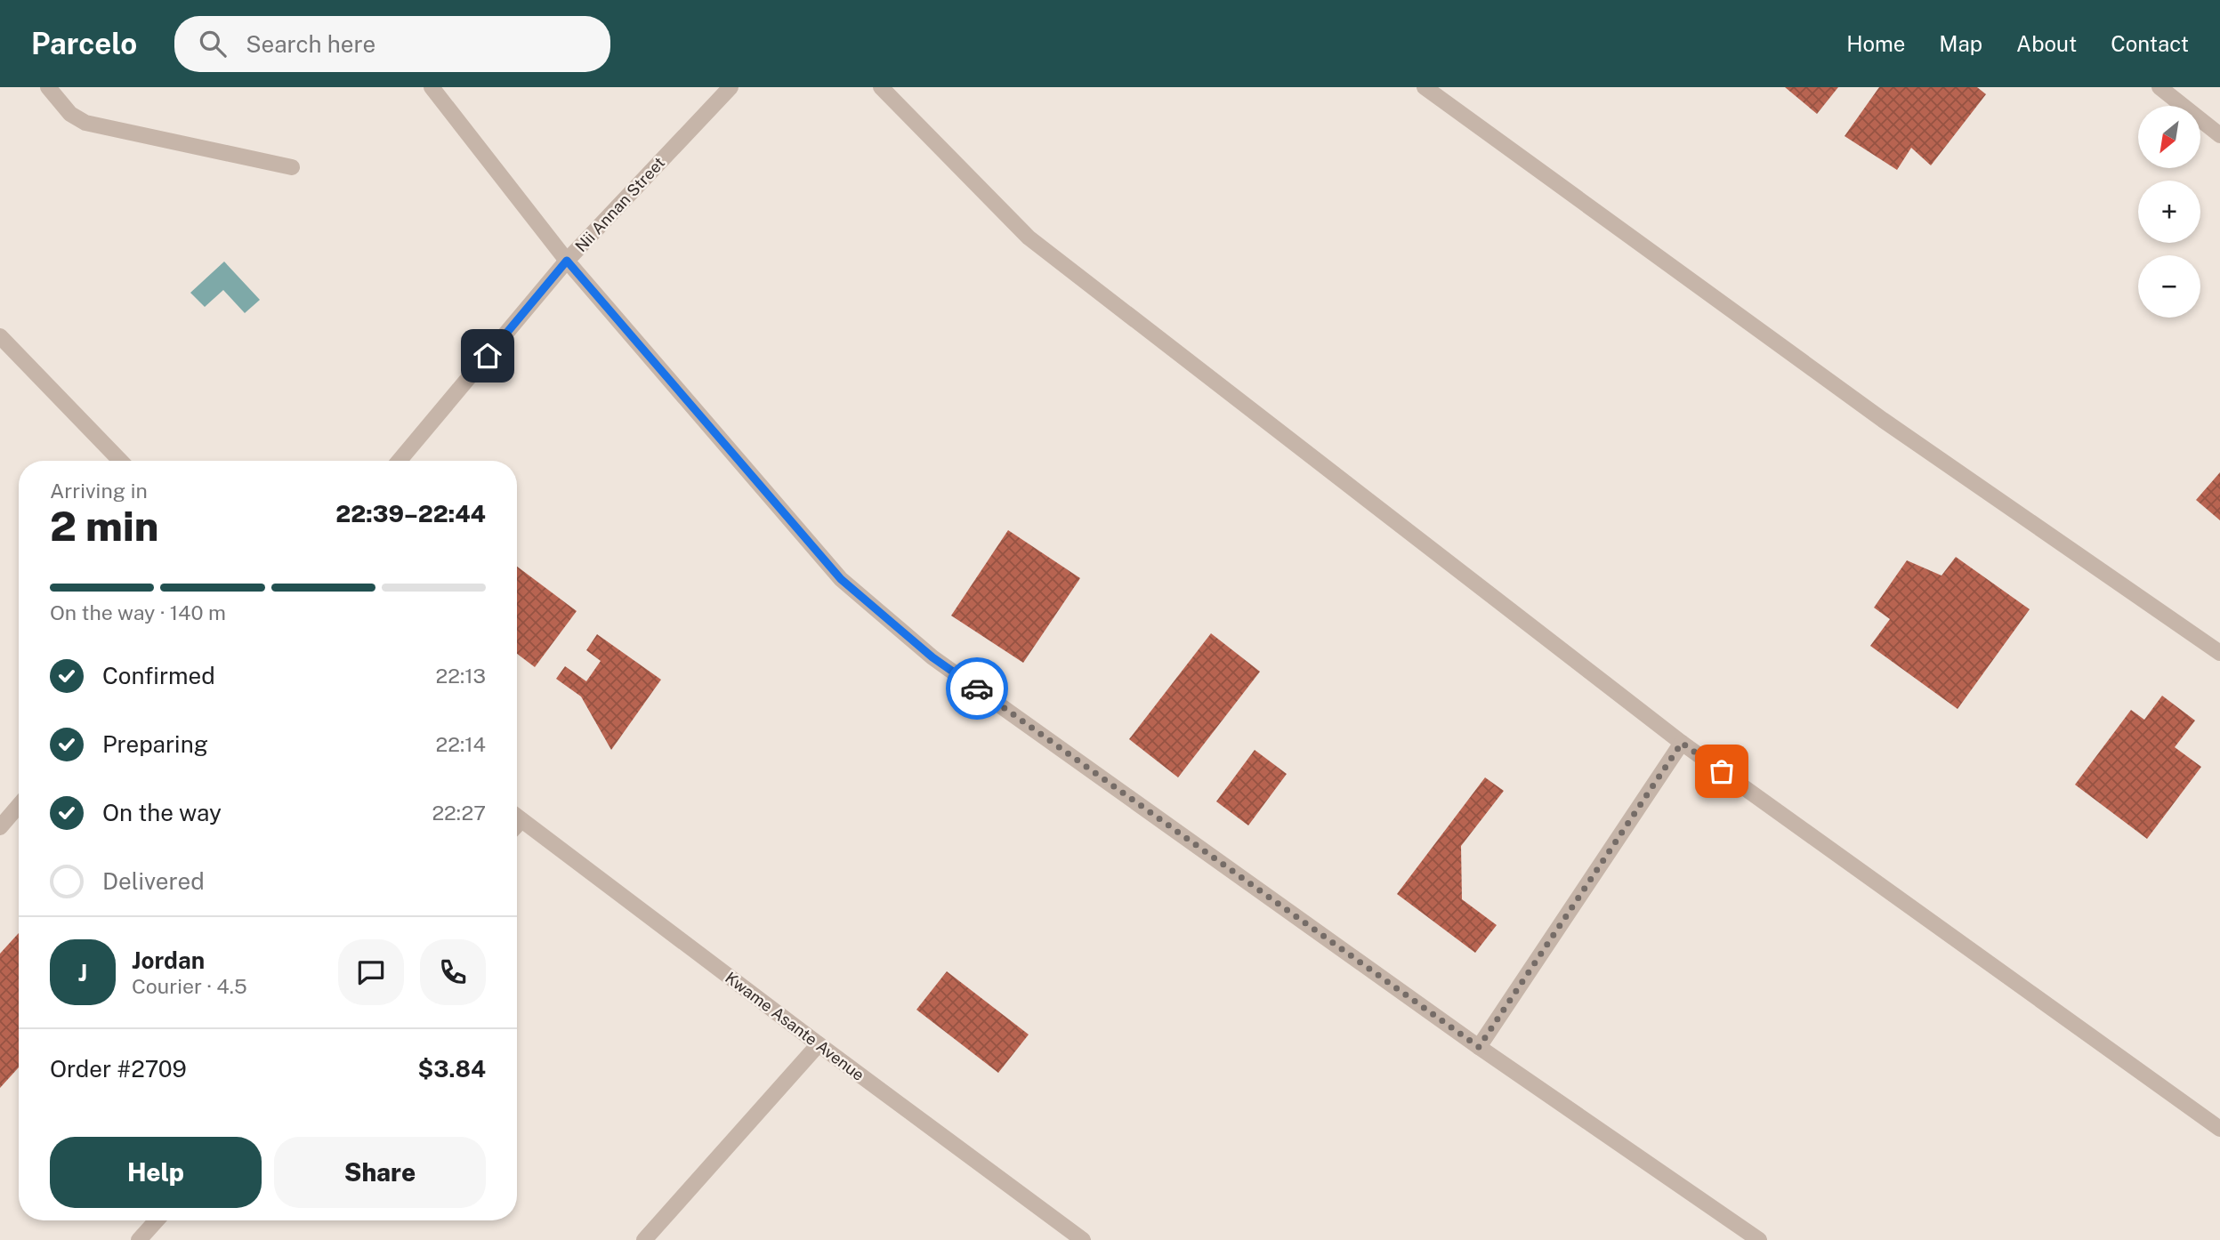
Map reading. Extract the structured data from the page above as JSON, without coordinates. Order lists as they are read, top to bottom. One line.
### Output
{"streets":{"street":["Nii Annan Street","Kwame Asante Avenue"]},"north":"bottom left","page":{"header":"Parcelo","search":"Search here","nav":["Home","Map","About","Contact"],"map_buttons":["+","−"],"heading":["2 min","Arriving in","22:39–22:44"],"panel":["Jordan","Courier · 4.5","Order #2709","$3.84"],"bar":"On the way · 140 m","list":[["Confirmed","22:13"],["Preparing","22:14"],["On the way","22:27"],"Delivered"],"round":"J","buttons":["Help","Share"]}}
